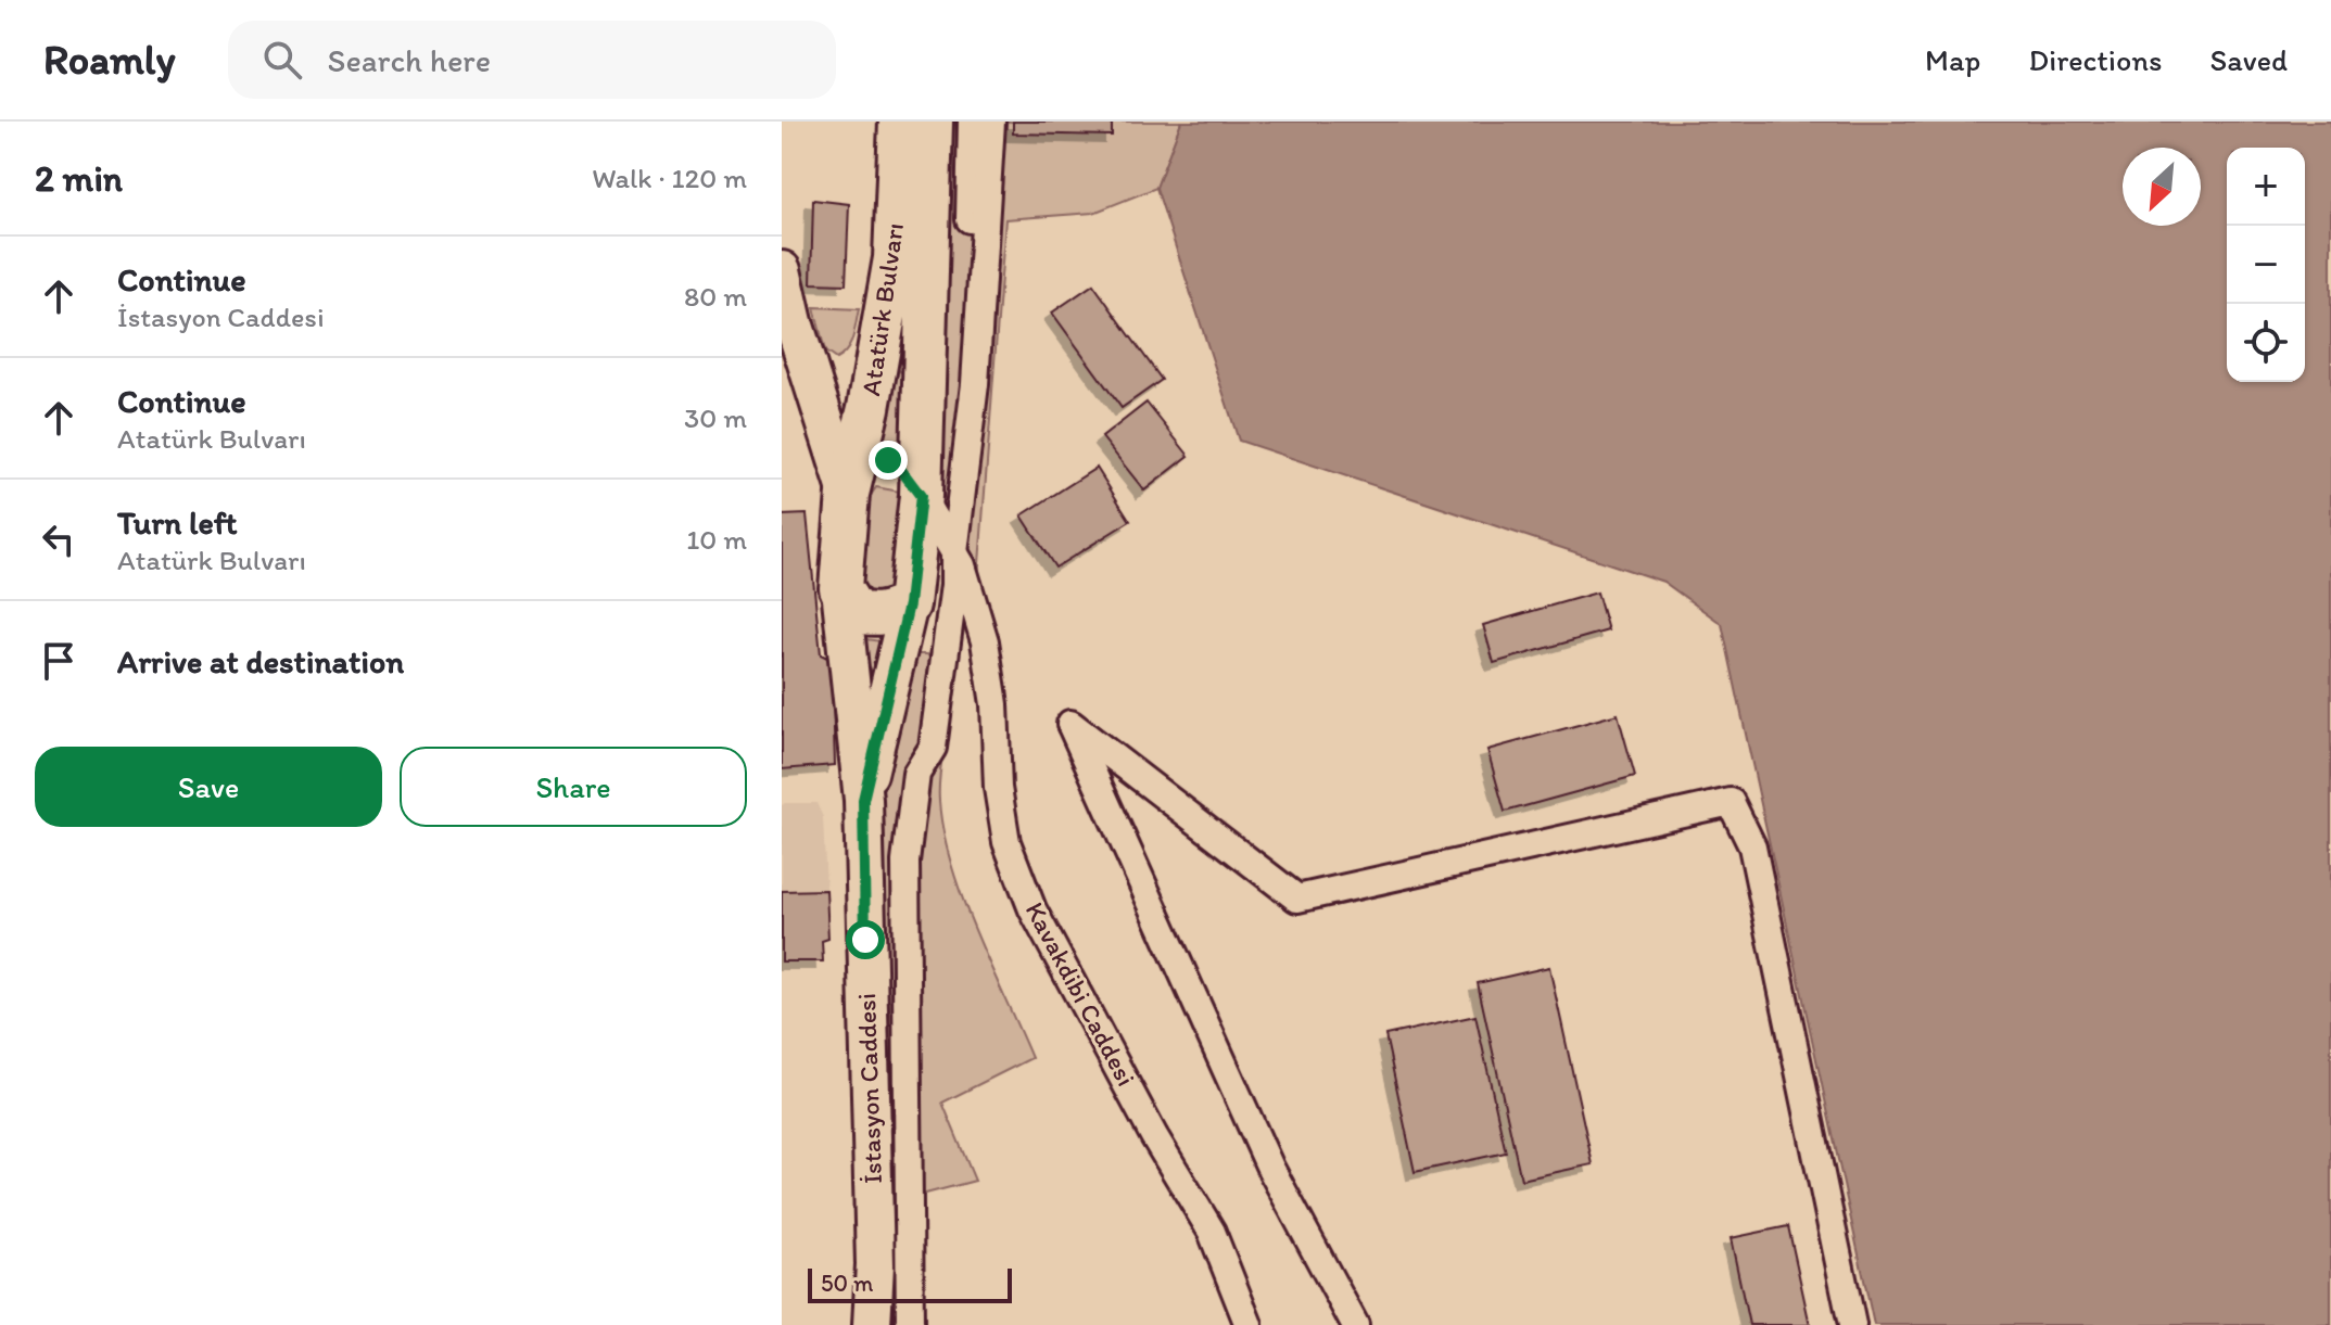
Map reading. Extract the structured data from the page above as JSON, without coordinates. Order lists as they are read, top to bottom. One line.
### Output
{"streets":{"main road":["Atatürk Bulvarı","İstasyon Caddesi"],"street":["Kavakdibi Caddesi"]},"crossings":[["Atatürk Bulvarı","İstasyon Caddesi"]],"scale_bar":"50 m","north":"bottom left","page":{"header":"Roamly","search":"Search here","nav":["Map","Directions","Saved"],"heading":["2 min","Walk · 120 m"],"map_buttons":["+","−"],"list":[["Continue","İstasyon Caddesi","80 m"],["Continue","Atatürk Bulvarı","30 m"],["Turn left","Atatürk Bulvarı","10 m"],"Arrive at destination"],"buttons":["Save","Share"],"scale":"50 m"}}
